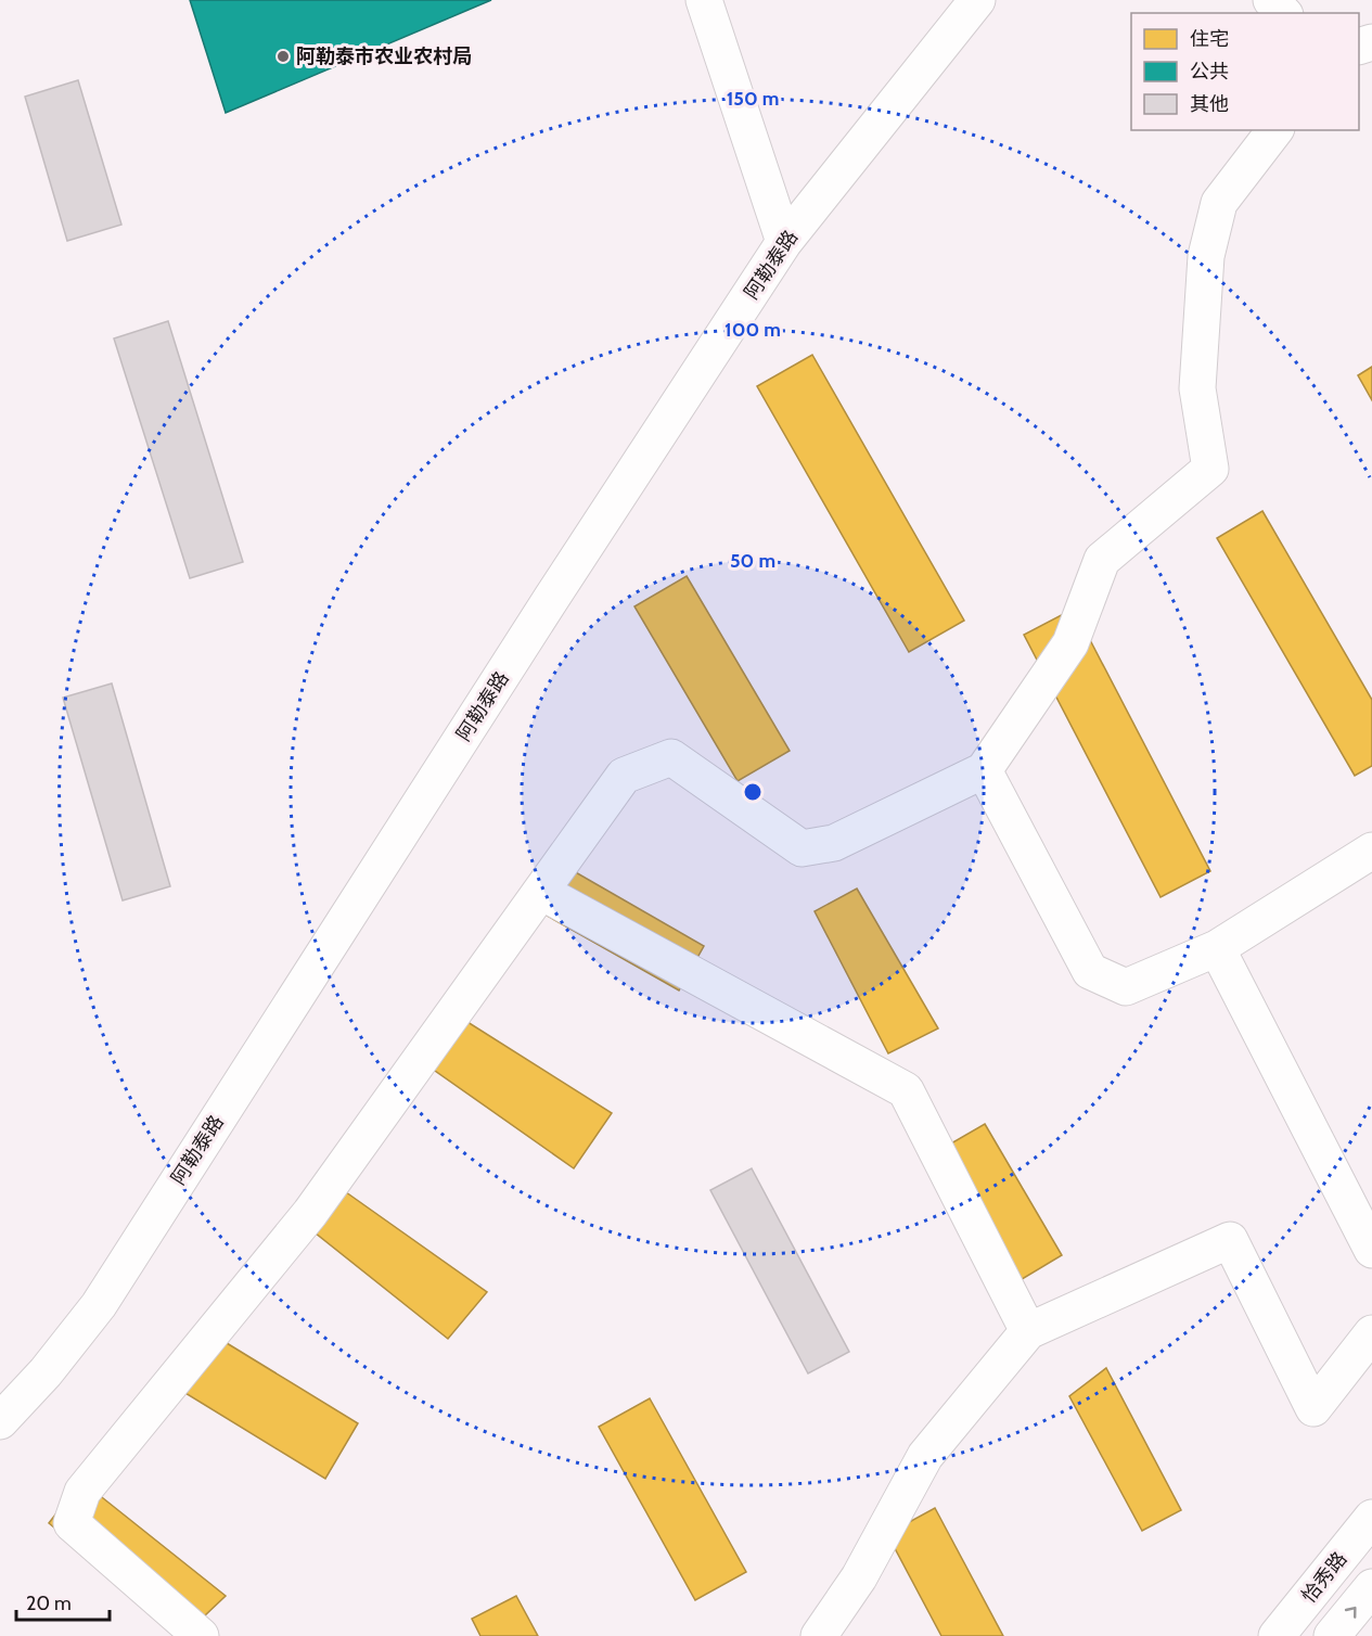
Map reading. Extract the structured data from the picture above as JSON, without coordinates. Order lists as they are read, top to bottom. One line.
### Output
{"streets":{"street":["阿勒泰路","恰秀路"]},"places":["阿勒泰市农业农村局"],"legend":["住宅","公共","其他"],"scale_bar":"20 m","rings":["150 m","100 m","50 m"]}
